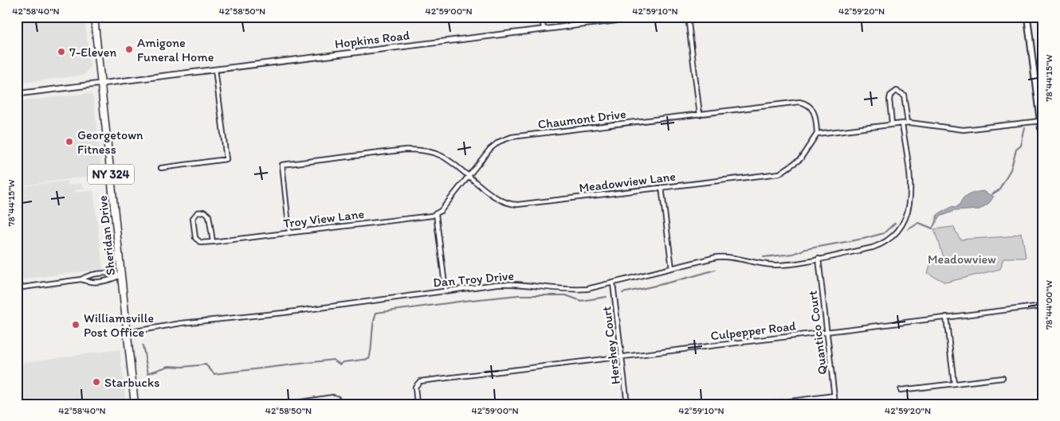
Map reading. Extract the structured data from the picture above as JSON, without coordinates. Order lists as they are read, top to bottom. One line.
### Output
{"streets":{"main road":["NY 324","Sheridan Drive"],"street":["Hopkins Road","Chaumont Drive","Meadowview Lane","Troy View Lane","Dan Troy Drive","Culpepper Road","Quantico Court","Hershey Court"]},"crossings":[["Hopkins Road","Sheridan Drive"],["Chaumont Drive","Meadowview Lane"],["Chaumont Drive","Troy View Lane"],["Meadowview Lane","Troy View Lane"],["Sheridan Drive","Dan Troy Drive"],["Dan Troy Drive","Quantico Court"],["Dan Troy Drive","Hershey Court"],["Culpepper Road","Quantico Court"],["Culpepper Road","Hershey Court"]],"parks":["Meadowview"],"places":["Amigone Funeral Home","7-Eleven","Georgetown Fitness","Williamsville Post Office","Starbucks"],"coordinates":["42°58'40\"N","42°58'50\"N","42°59'00\"N","42°59'10\"N","42°59'20\"N","78°44'15\"W","78°44'00\"W"]}
